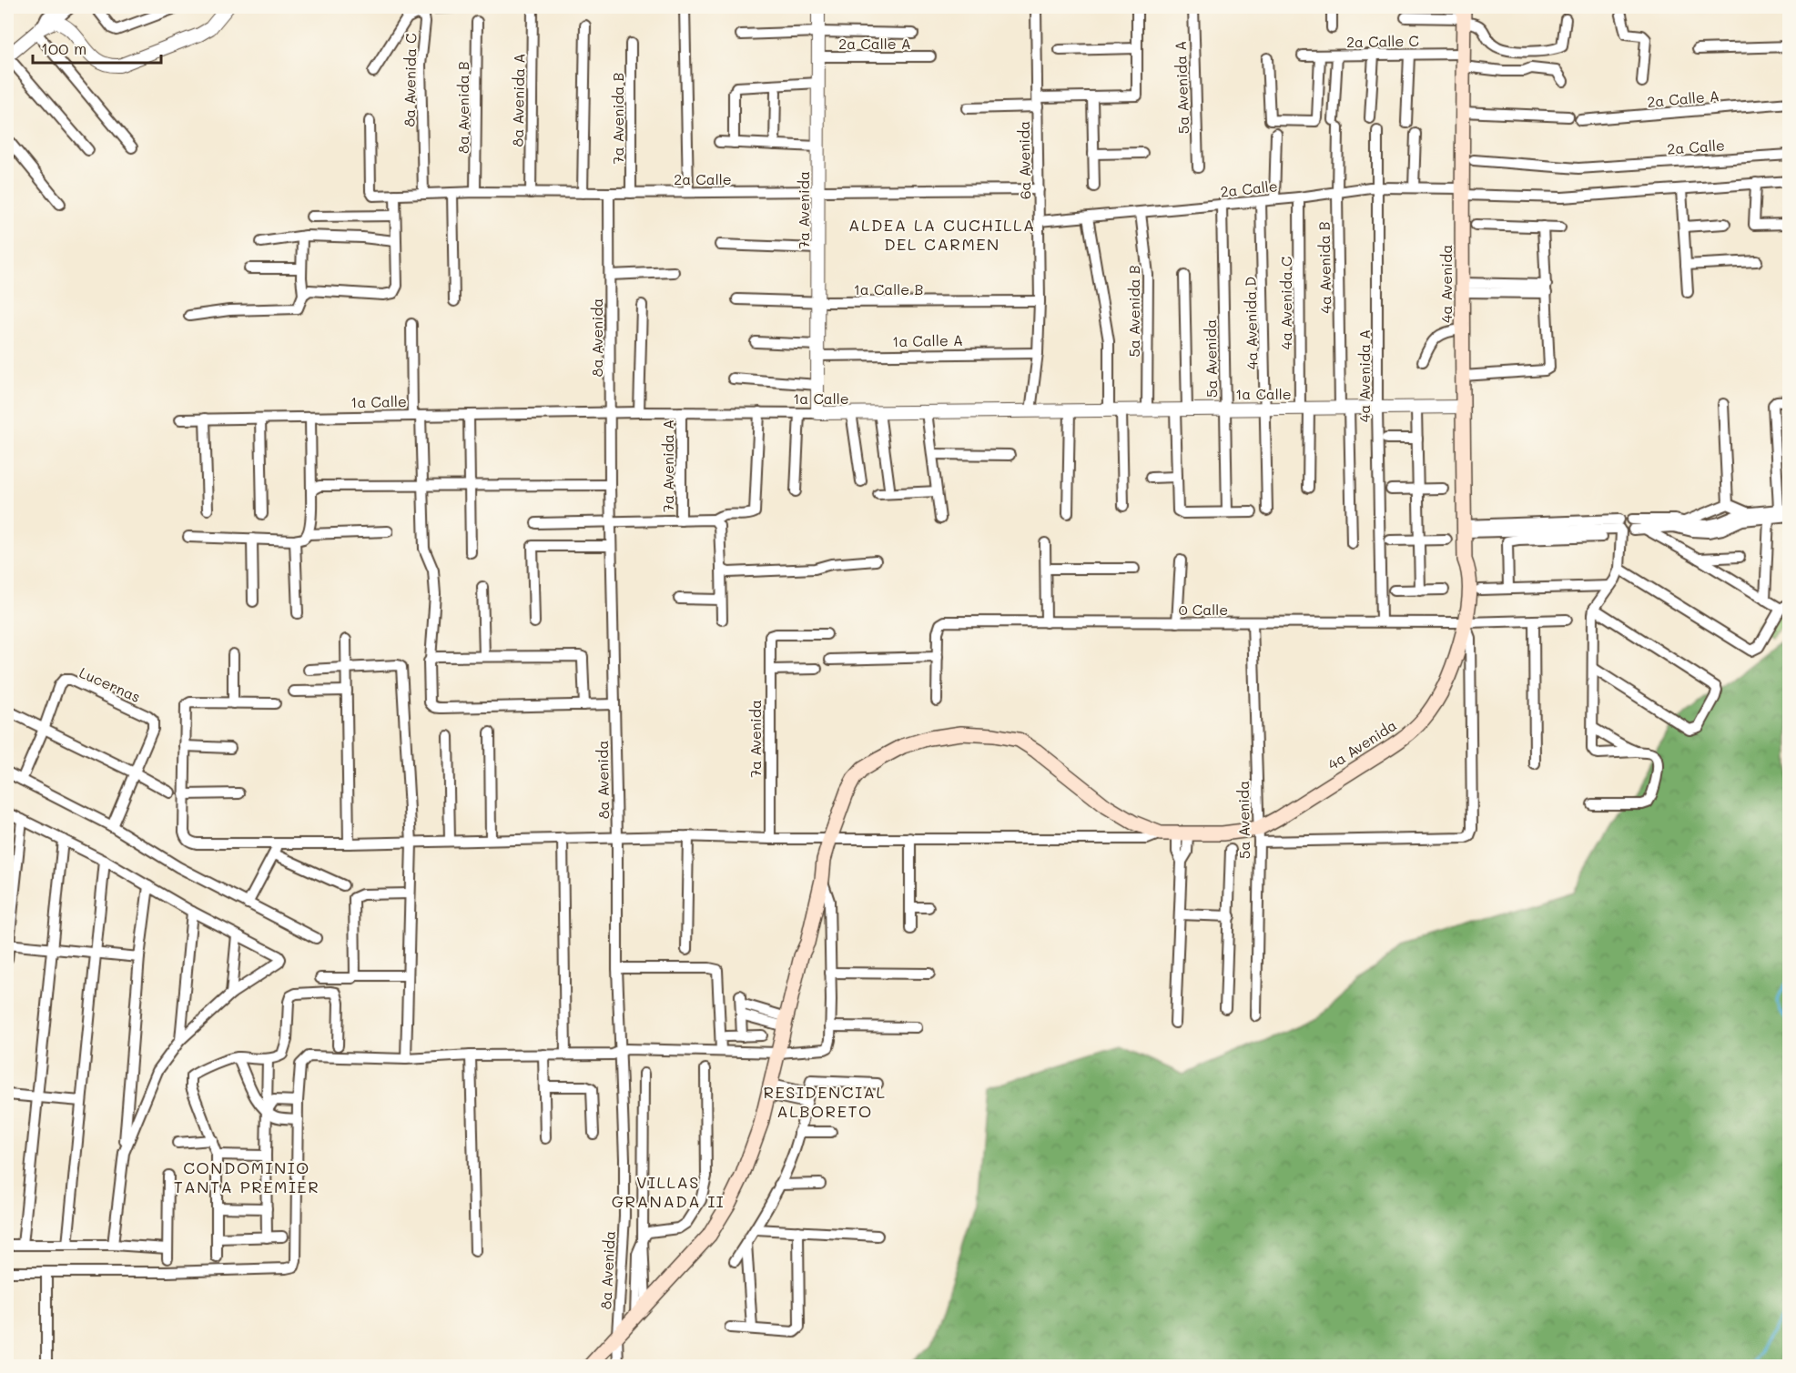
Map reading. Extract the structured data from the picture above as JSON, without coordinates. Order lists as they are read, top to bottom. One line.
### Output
{"streets":{"main road":["4a Avenida"],"street":["2a Calle C","2a Calle A","8a Avenida C","5a Avenida A","8a Avenida A","8a Avenida B","7a Avenida B","2a Calle","6a Avenida","7a Avenida","4a Avenida B","1a Calle B","4a Avenida C","5a Avenida B","4a Avenida D","8a Avenida","1a Calle A","5a Avenida","4a Avenida A","1a Calle","7a Avenida A","0 Calle","Lucernas"]},"crossings":[["2a Calle C","4a Avenida B"],["2a Calle C","4a Avenida"],["2a Calle A","7a Avenida"],["8a Avenida C","2a Calle"],["8a Avenida A","2a Calle"],["8a Avenida B","2a Calle"],["7a Avenida B","2a Calle"],["2a Calle","6a Avenida"],["2a Calle","7a Avenida"],["2a Calle","4a Avenida B"],["2a Calle","4a Avenida"],["2a Calle","4a Avenida C"],["2a Calle","5a Avenida B"],["2a Calle","4a Avenida D"],["2a Calle","8a Avenida"],["2a Calle","5a Avenida"],["2a Calle","4a Avenida A"],["6a Avenida","1a Calle B"],["6a Avenida","1a Calle A"],["6a Avenida","1a Calle"],["7a Avenida","1a Calle B"],["7a Avenida","1a Calle A"],["7a Avenida","1a Calle"],["4a Avenida B","1a Calle"],["4a Avenida","5a Avenida"],["4a Avenida","1a Calle"],["4a Avenida","0 Calle"],["4a Avenida C","1a Calle"],["5a Avenida B","1a Calle"],["4a Avenida D","1a Calle"],["8a Avenida","1a Calle"],["5a Avenida","1a Calle"],["5a Avenida","0 Calle"],["4a Avenida A","1a Calle"],["4a Avenida A","0 Calle"],["1a Calle","7a Avenida A"]],"districts":["ALDEA LA CUCHILLA DEL CARMEN","RESIDENCIAL ALBORETO","CONDOMINIO TANTA PREMIER","VILLAS GRANADA II"],"scale_bar":"100 m"}
